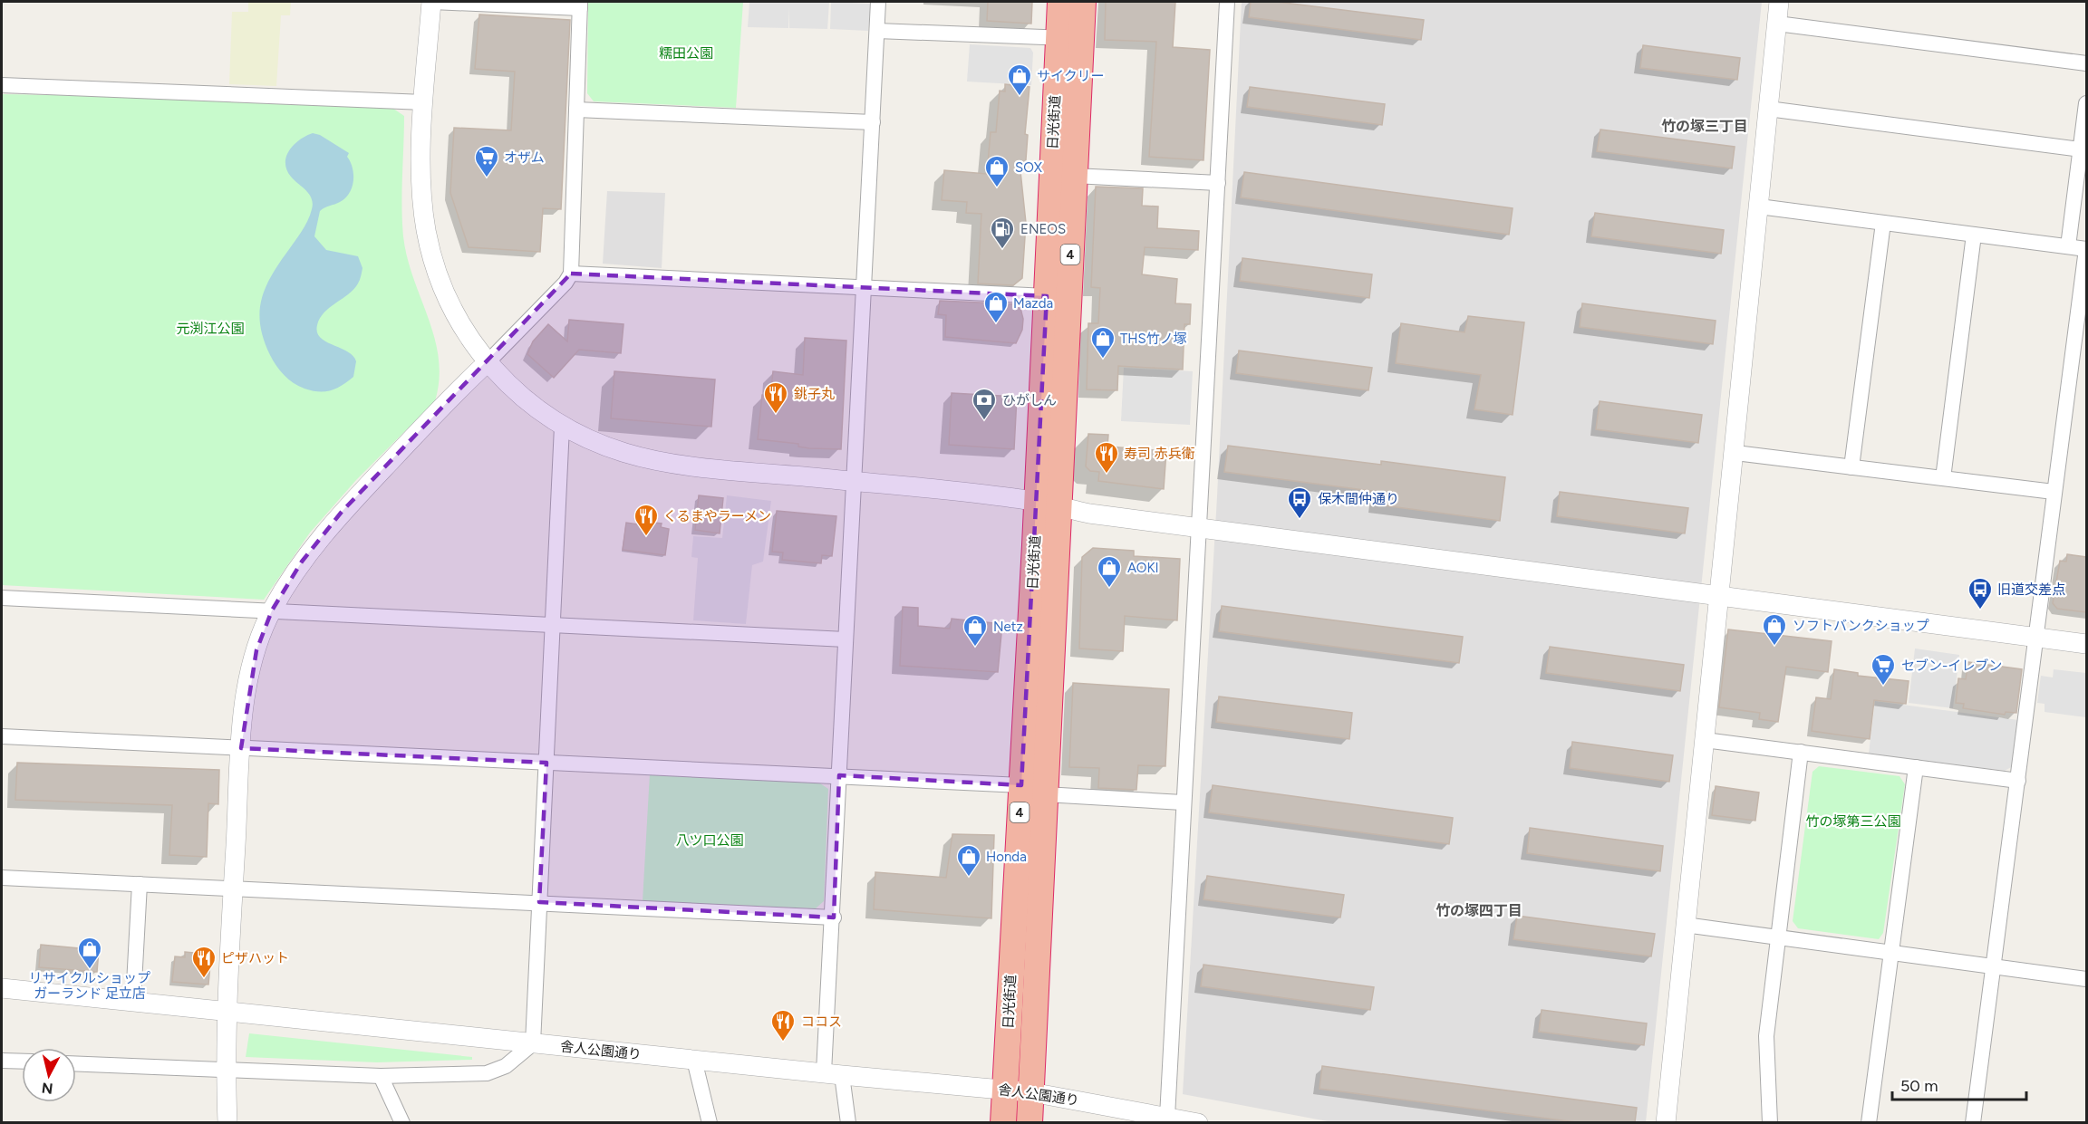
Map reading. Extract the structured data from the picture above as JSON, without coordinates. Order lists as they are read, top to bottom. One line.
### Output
{"streets":{"highway":["日光街道","4"],"street":["舎人公園通り"]},"crossings":[["日光街道","舎人公園通り"]],"districts":["竹の塚三丁目","竹の塚四丁目"],"parks":["糯田公園","元渕江公園","竹の塚第三公園","八ツ口公園"],"places":{"shop":["サイクリー","SOX","Mazda","THS竹ノ塚","AOKI","ソフトバンクショップ","Netz","Honda","リサイクルショップ ガーランド 足立店"],"supermarket":["オザム","セブン-イレブン"],"fuel station":["ENEOS"],"restaurant":["銚子丸","寿司 赤兵衛","くるまやラーメン","ピザハット","ココス"],"bank":["ひがしん"],"bus stop":["保木間仲通り","旧道交差点"]},"scale_bar":"50 m","north":"bottom"}
